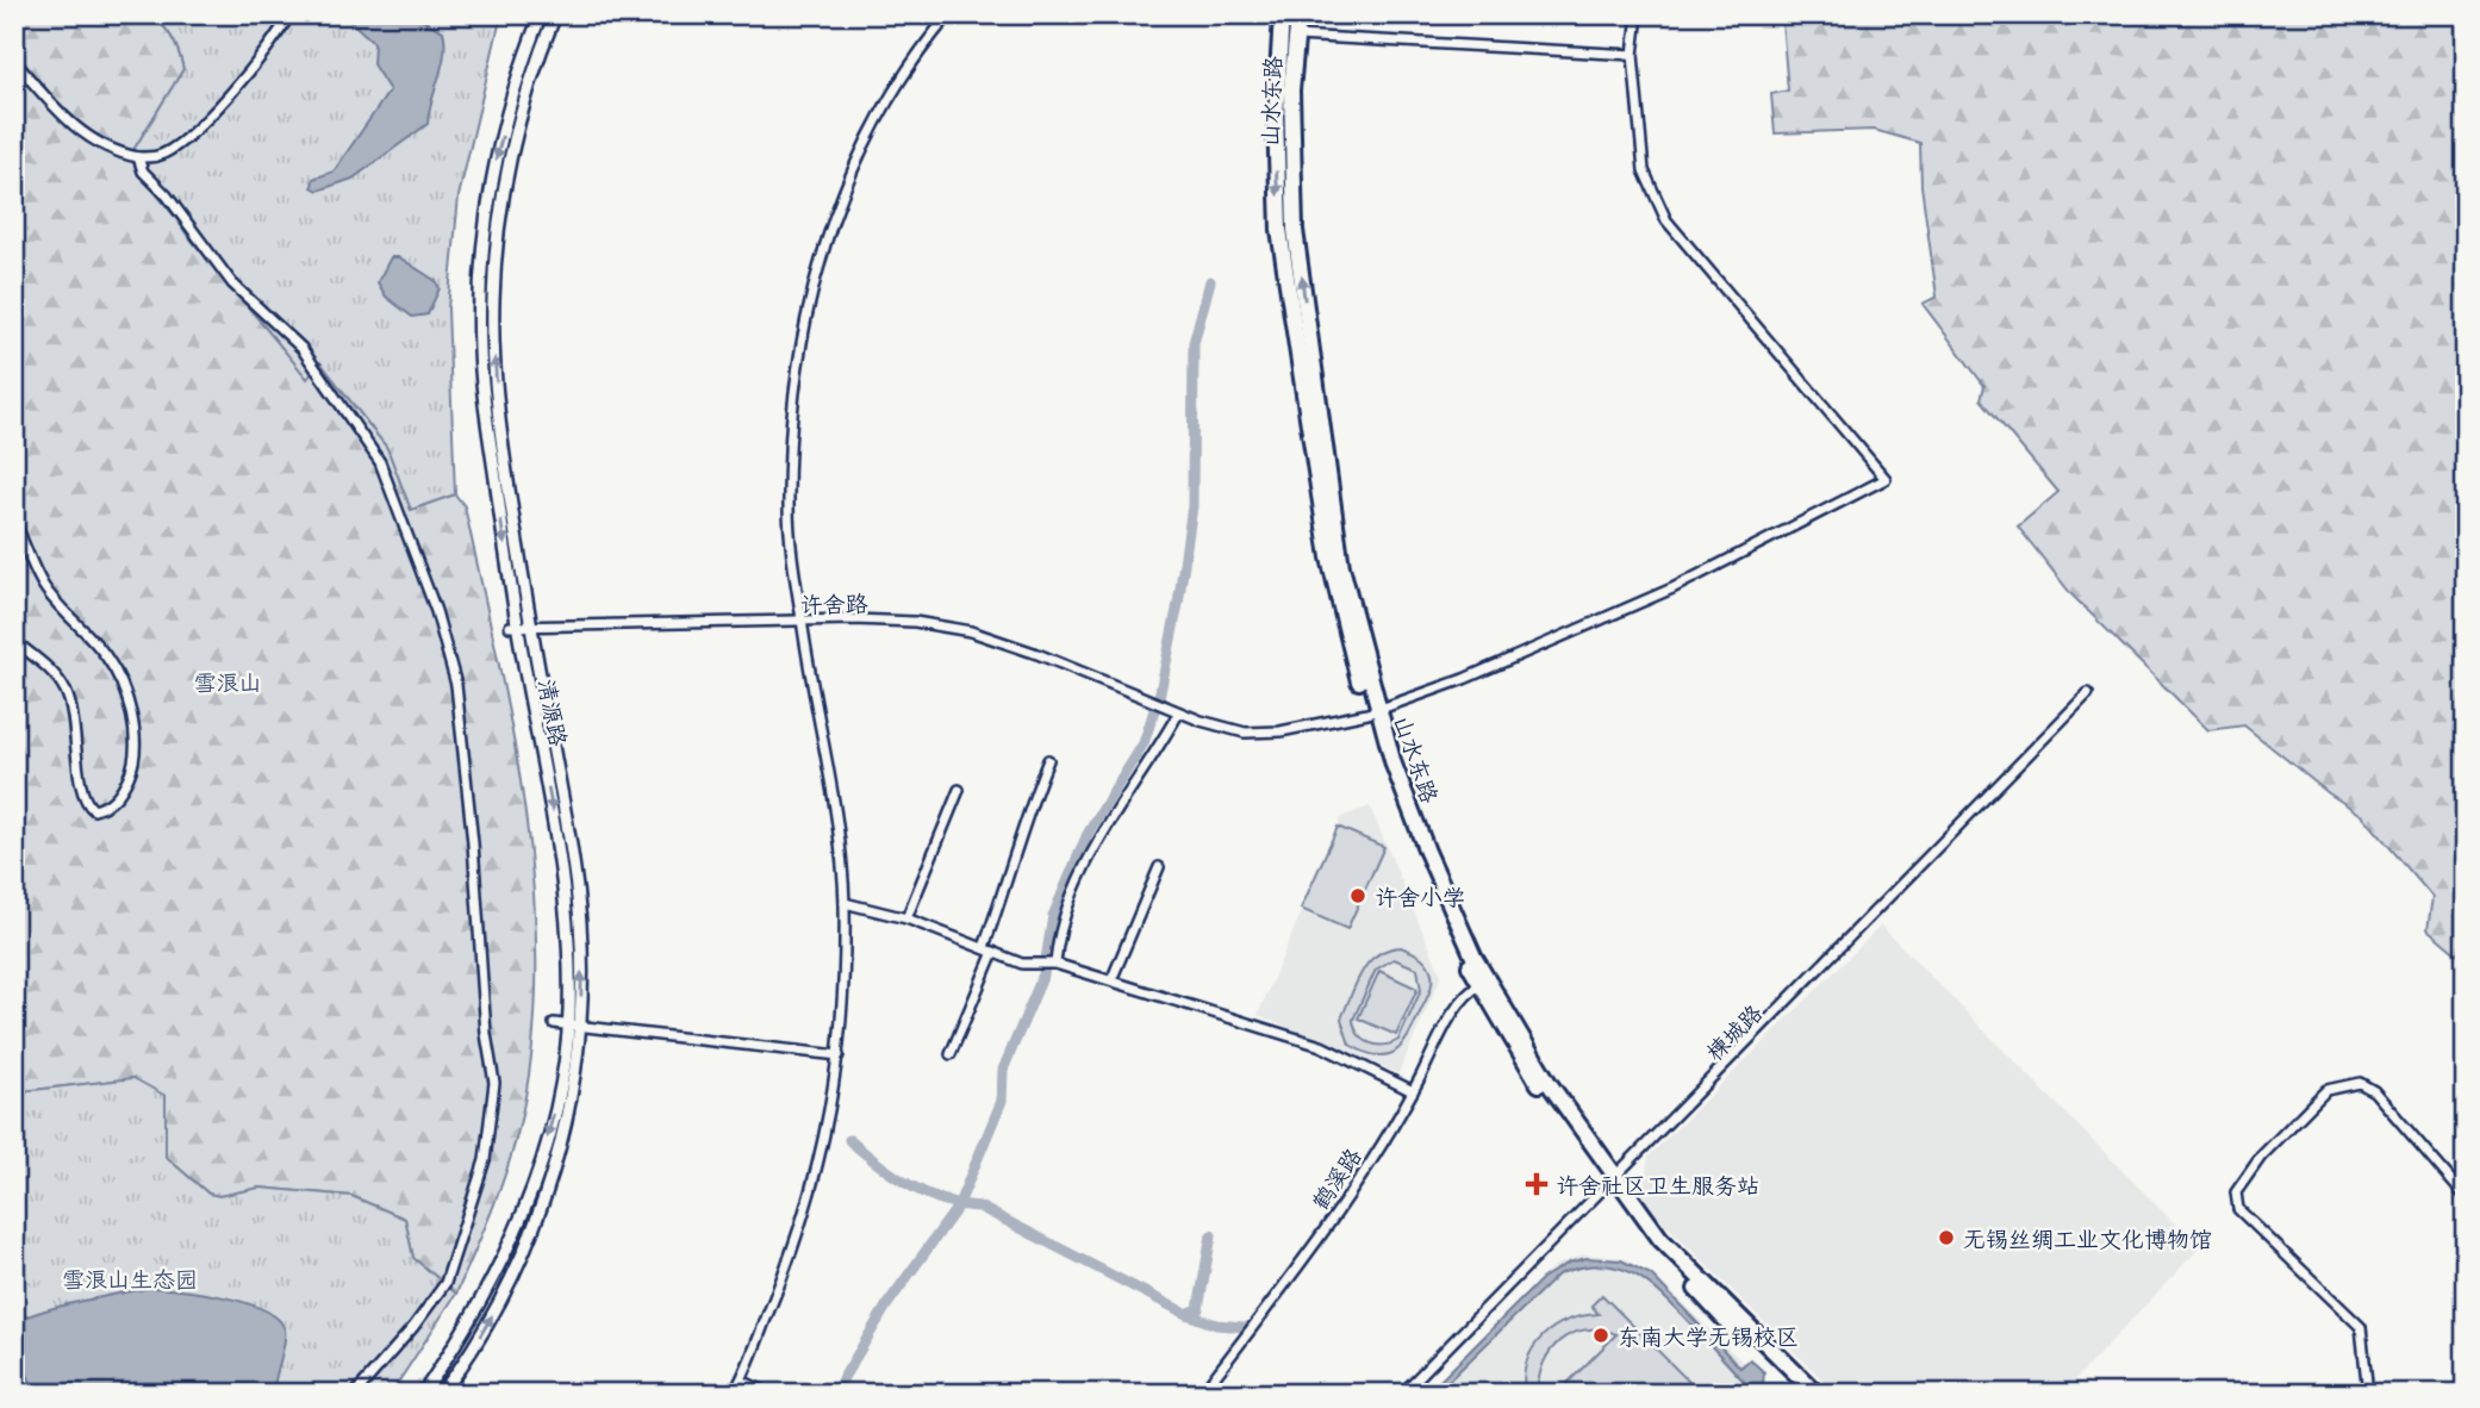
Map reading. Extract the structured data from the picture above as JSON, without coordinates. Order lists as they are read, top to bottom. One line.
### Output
{"streets":{"highway":["山水东路"],"street":["许舍路","清源路","楝城路","鹤溪路"]},"crossings":[["山水东路","许舍路"],["山水东路","楝城路"],["山水东路","鹤溪路"],["许舍路","清源路"]],"parks":["雪浪山","雪浪山生态园"],"places":{"other":["许舍小学","无锡丝绸工业文化博物馆","东南大学无锡校区"],"health":["许舍社区卫生服务站"]}}
